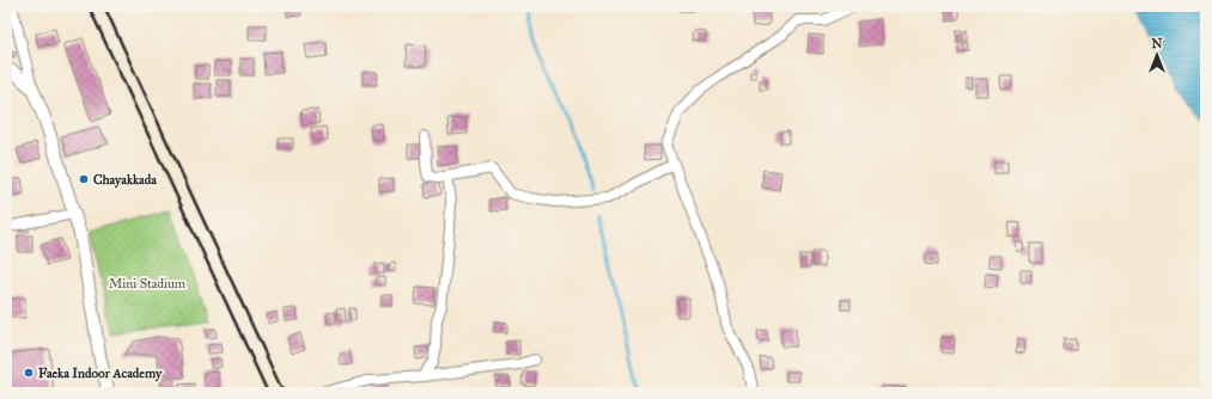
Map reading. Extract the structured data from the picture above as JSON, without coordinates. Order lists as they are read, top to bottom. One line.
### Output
{"parks":["Mini Stadium"],"places":["Chayakkada","Faeka Indoor Academy"],"north":"top"}
